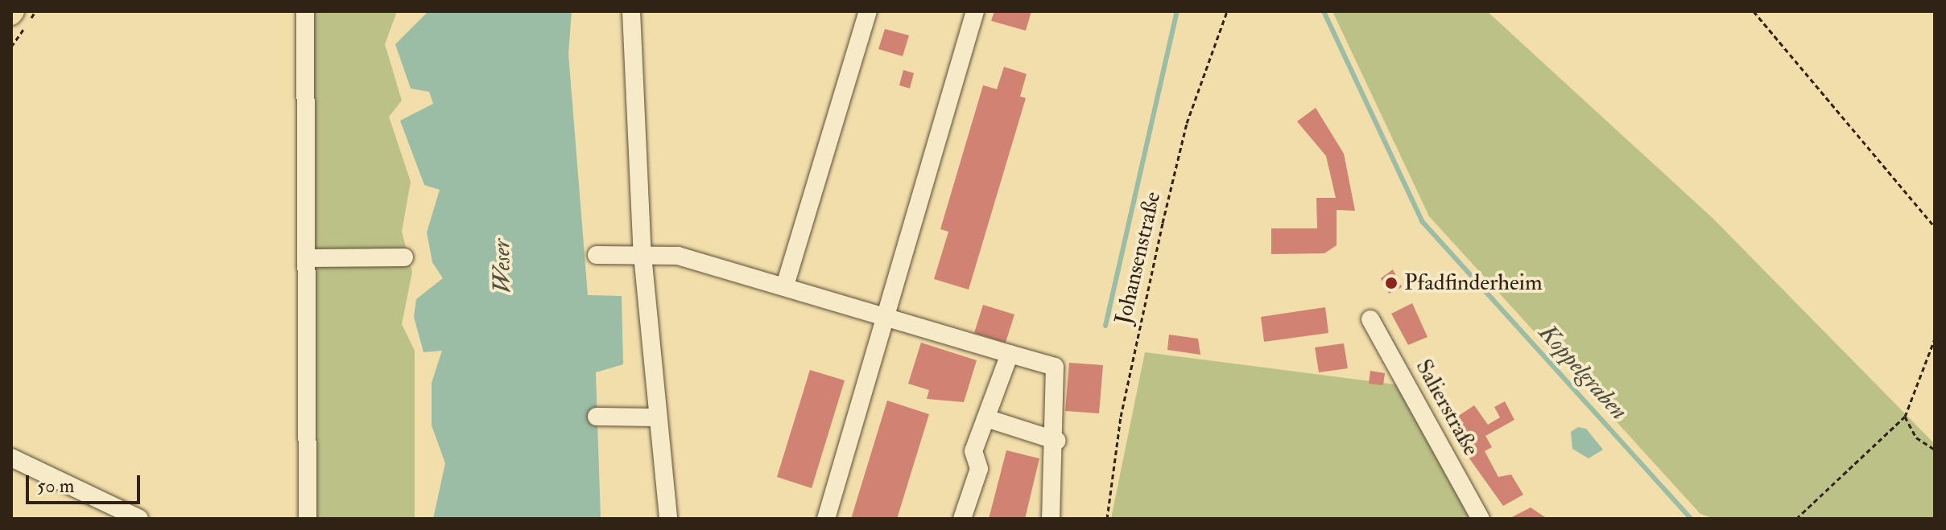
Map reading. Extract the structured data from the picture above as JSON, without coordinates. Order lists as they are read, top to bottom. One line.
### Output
{"streets":{"street":["Salierstraße"],"path":["Johansenstraße"]},"water":["Weser","Koppelgraben"],"places":["Pfadfinderheim"],"scale_bar":"50 m"}
